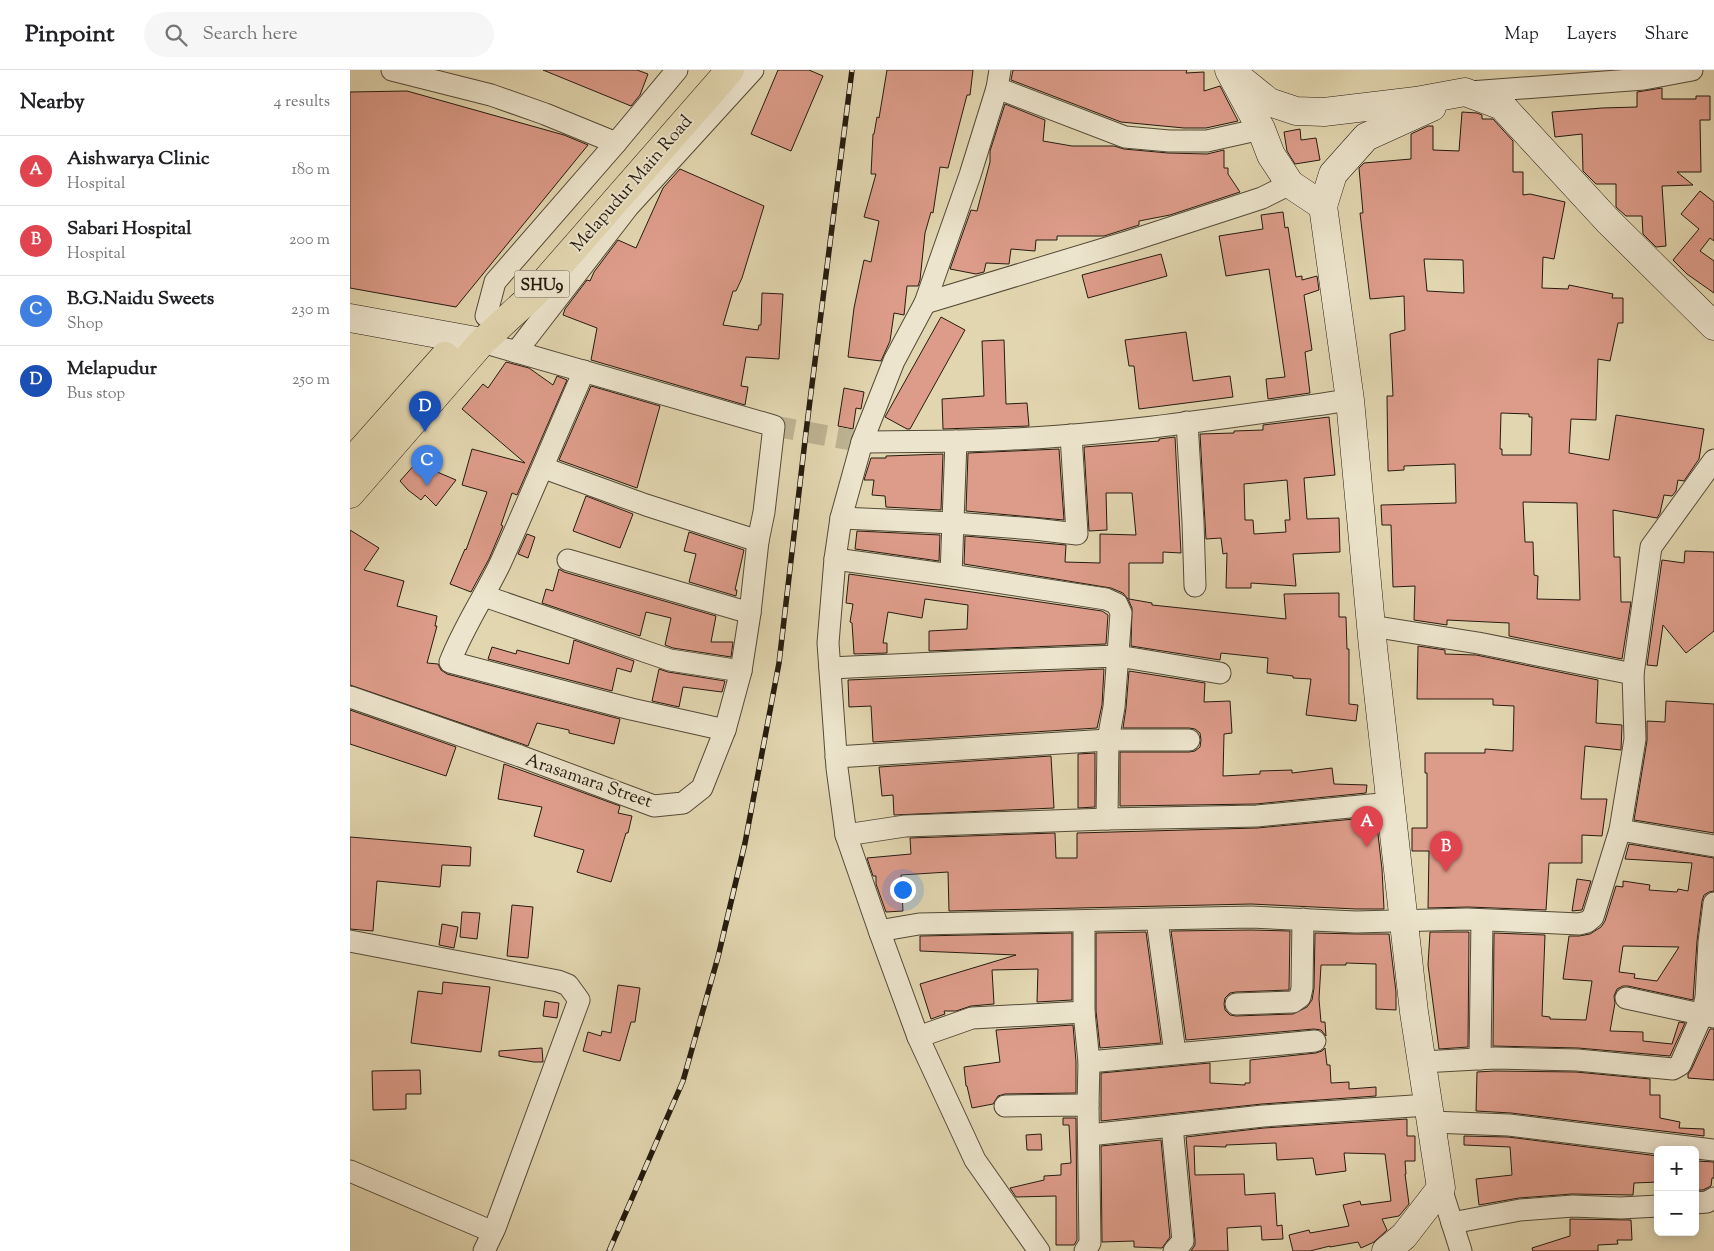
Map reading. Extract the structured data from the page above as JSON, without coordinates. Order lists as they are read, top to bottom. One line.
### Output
{"streets":{"main road":["Melapudur Main Road","SHU9"],"street":["Arasamara Street"]},"page":{"header":"Pinpoint","search":"Search here","nav":["Map","Layers","Share"],"heading":["Nearby","4 results"],"list":[{"mark":"A","name":"Aishwarya Clinic","note":"Hospital","value":"180 m"},{"mark":"B","name":"Sabari Hospital","note":"Hospital","value":"200 m"},{"mark":"C","name":"B.G.Naidu Sweets","note":"Shop","value":"230 m"},{"mark":"D","name":"Melapudur","note":"Bus stop","value":"250 m"}],"pins":["D","C","A","B"],"map_buttons":["+","−"]}}
